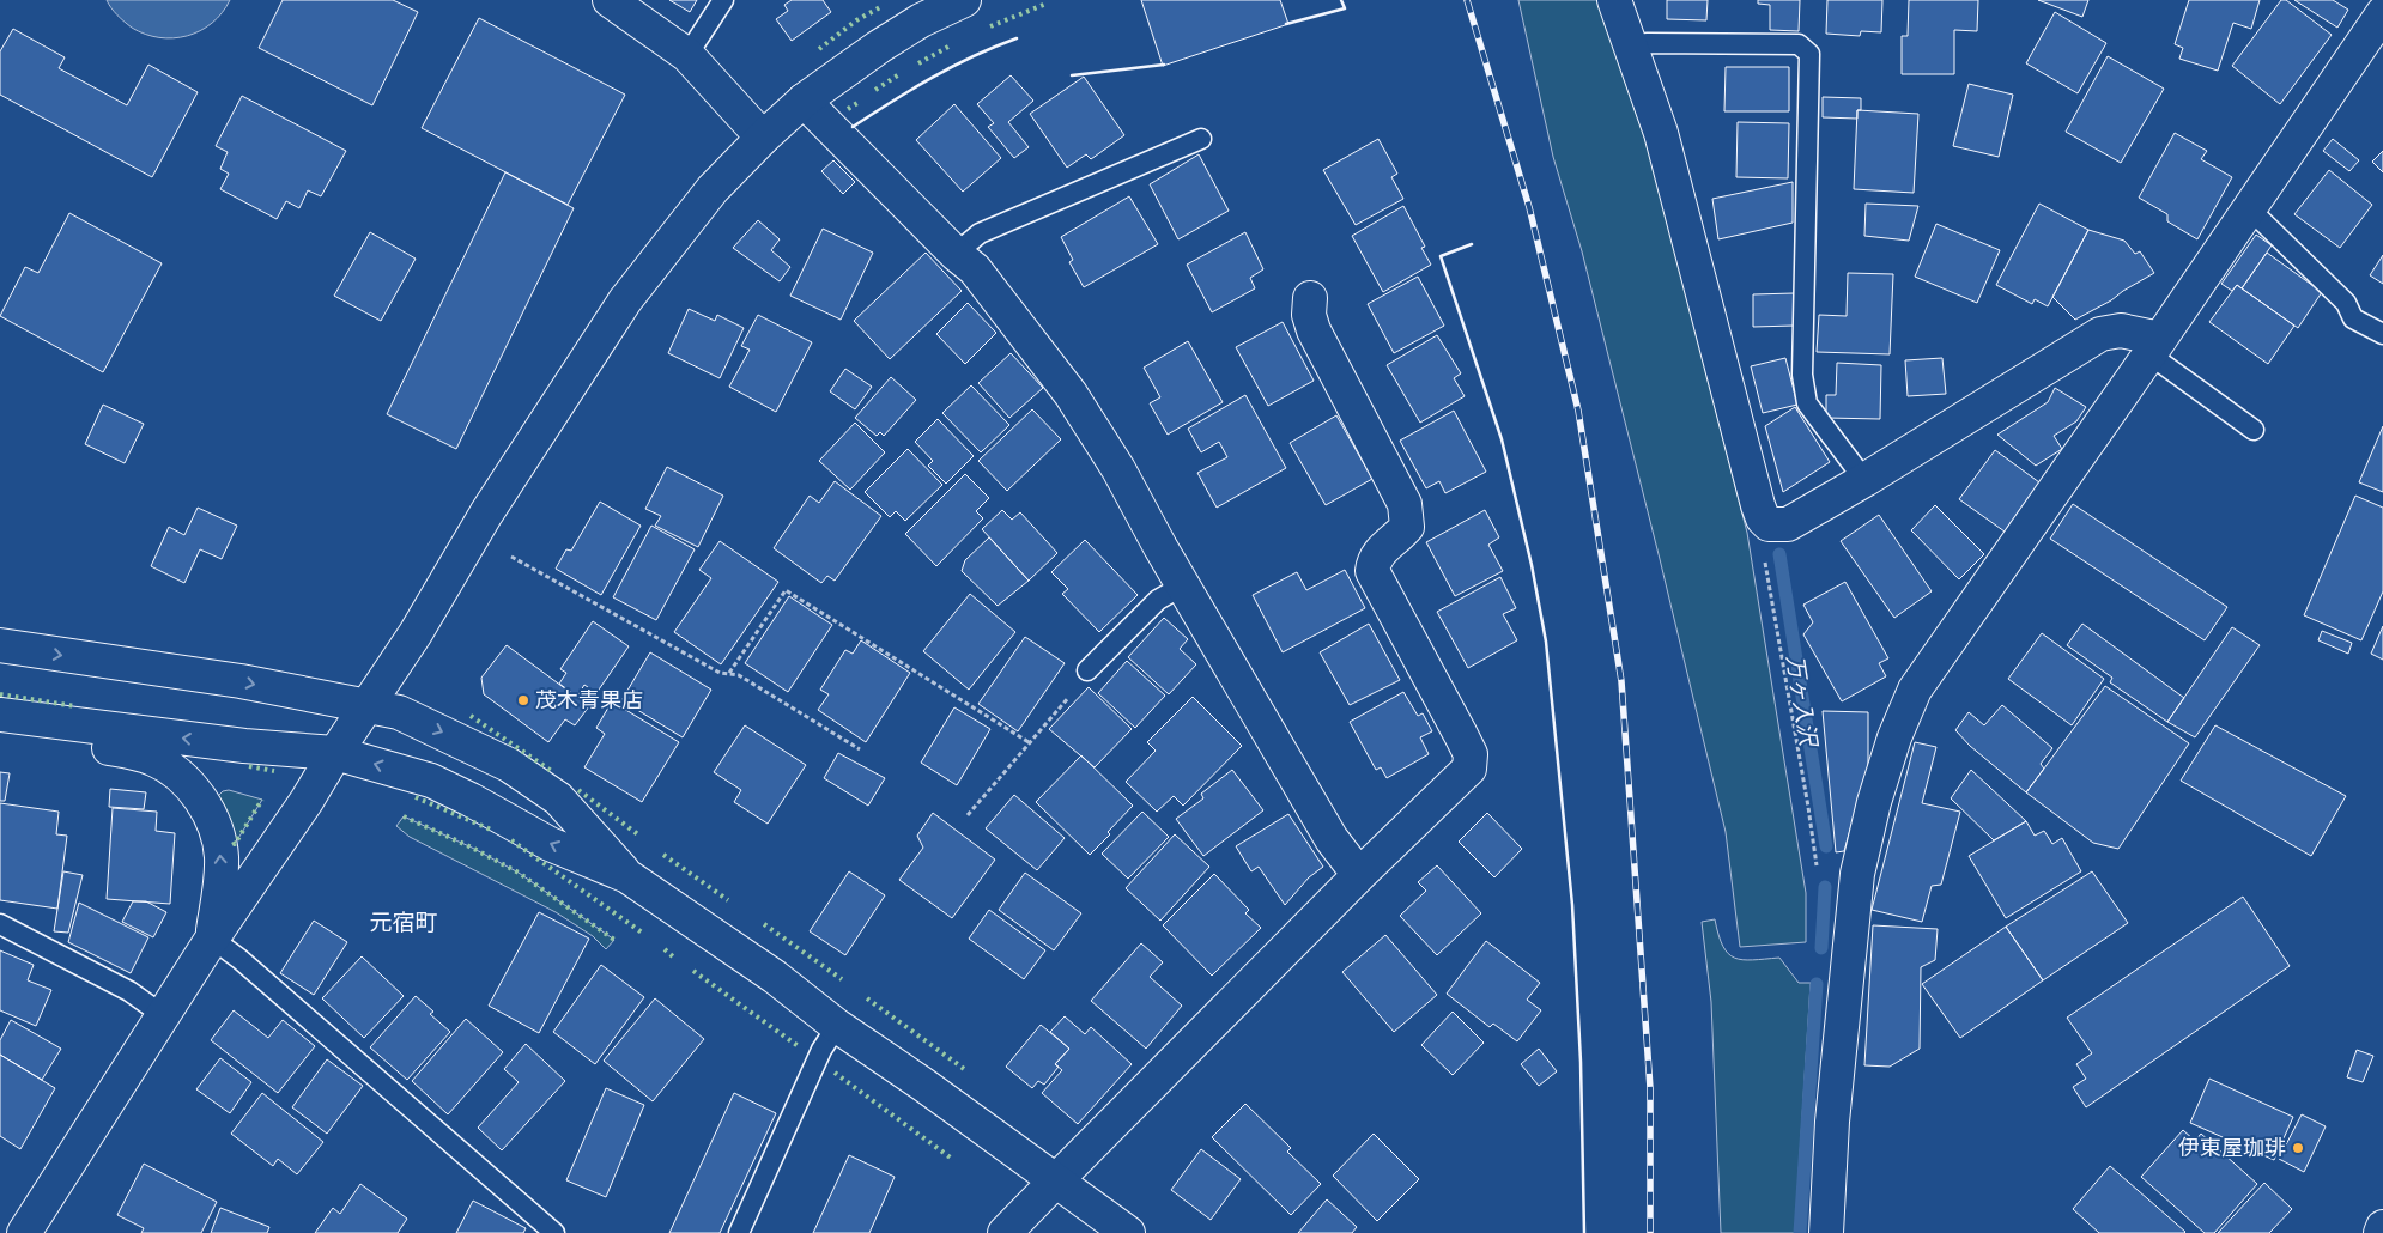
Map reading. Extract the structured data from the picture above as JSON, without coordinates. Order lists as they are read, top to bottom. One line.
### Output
{"districts":["元宿町"],"water":["万ヶ入沢"],"places":["茂木青果店","伊東屋珈琲"]}
